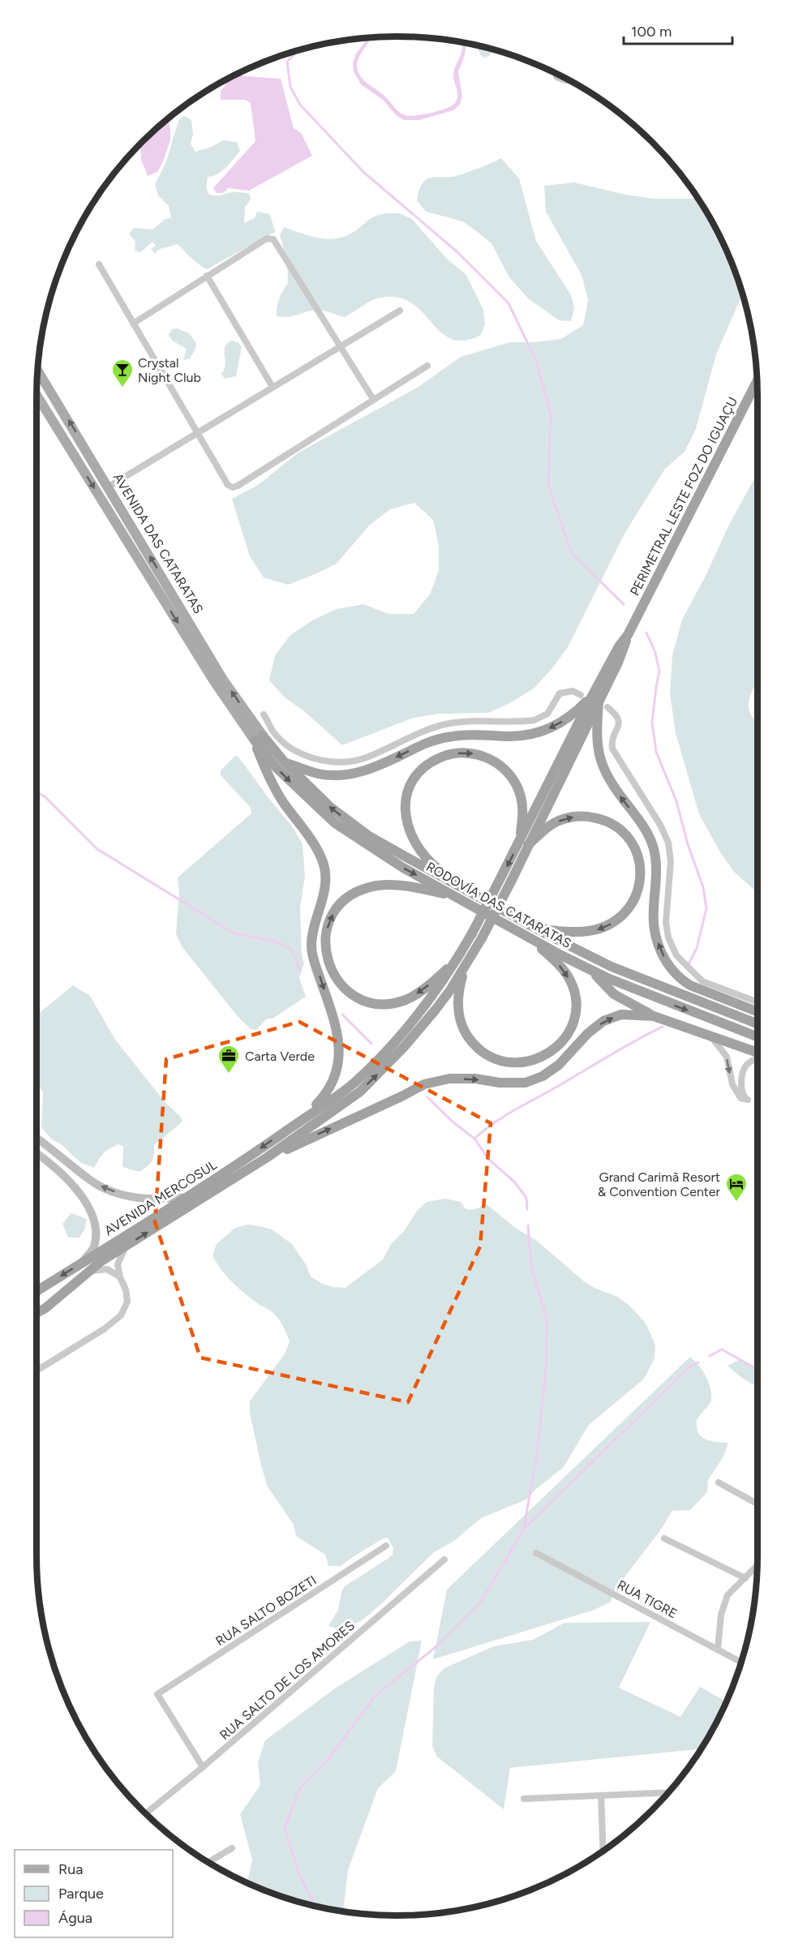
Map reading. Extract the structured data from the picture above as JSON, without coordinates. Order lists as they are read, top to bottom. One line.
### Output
{"streets":{"highway":["PERIMETRAL LESTE FOZ DO IGUAÇU","RODOVÍA DAS CATARATAS","AVENIDA MERCOSUL"],"main road":["AVENIDA DAS CATARATAS"],"street":["RUA TIGRE","RUA SALTO BOZETI","RUA SALTO DE LOS AMORES"]},"crossings":[["AVENIDA DAS CATARATAS","RODOVÍA DAS CATARATAS"],["RUA SALTO BOZETI","RUA SALTO DE LOS AMORES"]],"places":{"bar":["Crystal Night Club"],"office":["Carta Verde"],"hotel":["Grand Carimã Resort & Convention Center"]},"legend":["Rua","Parque","Água"],"scale_bar":"100 m"}
